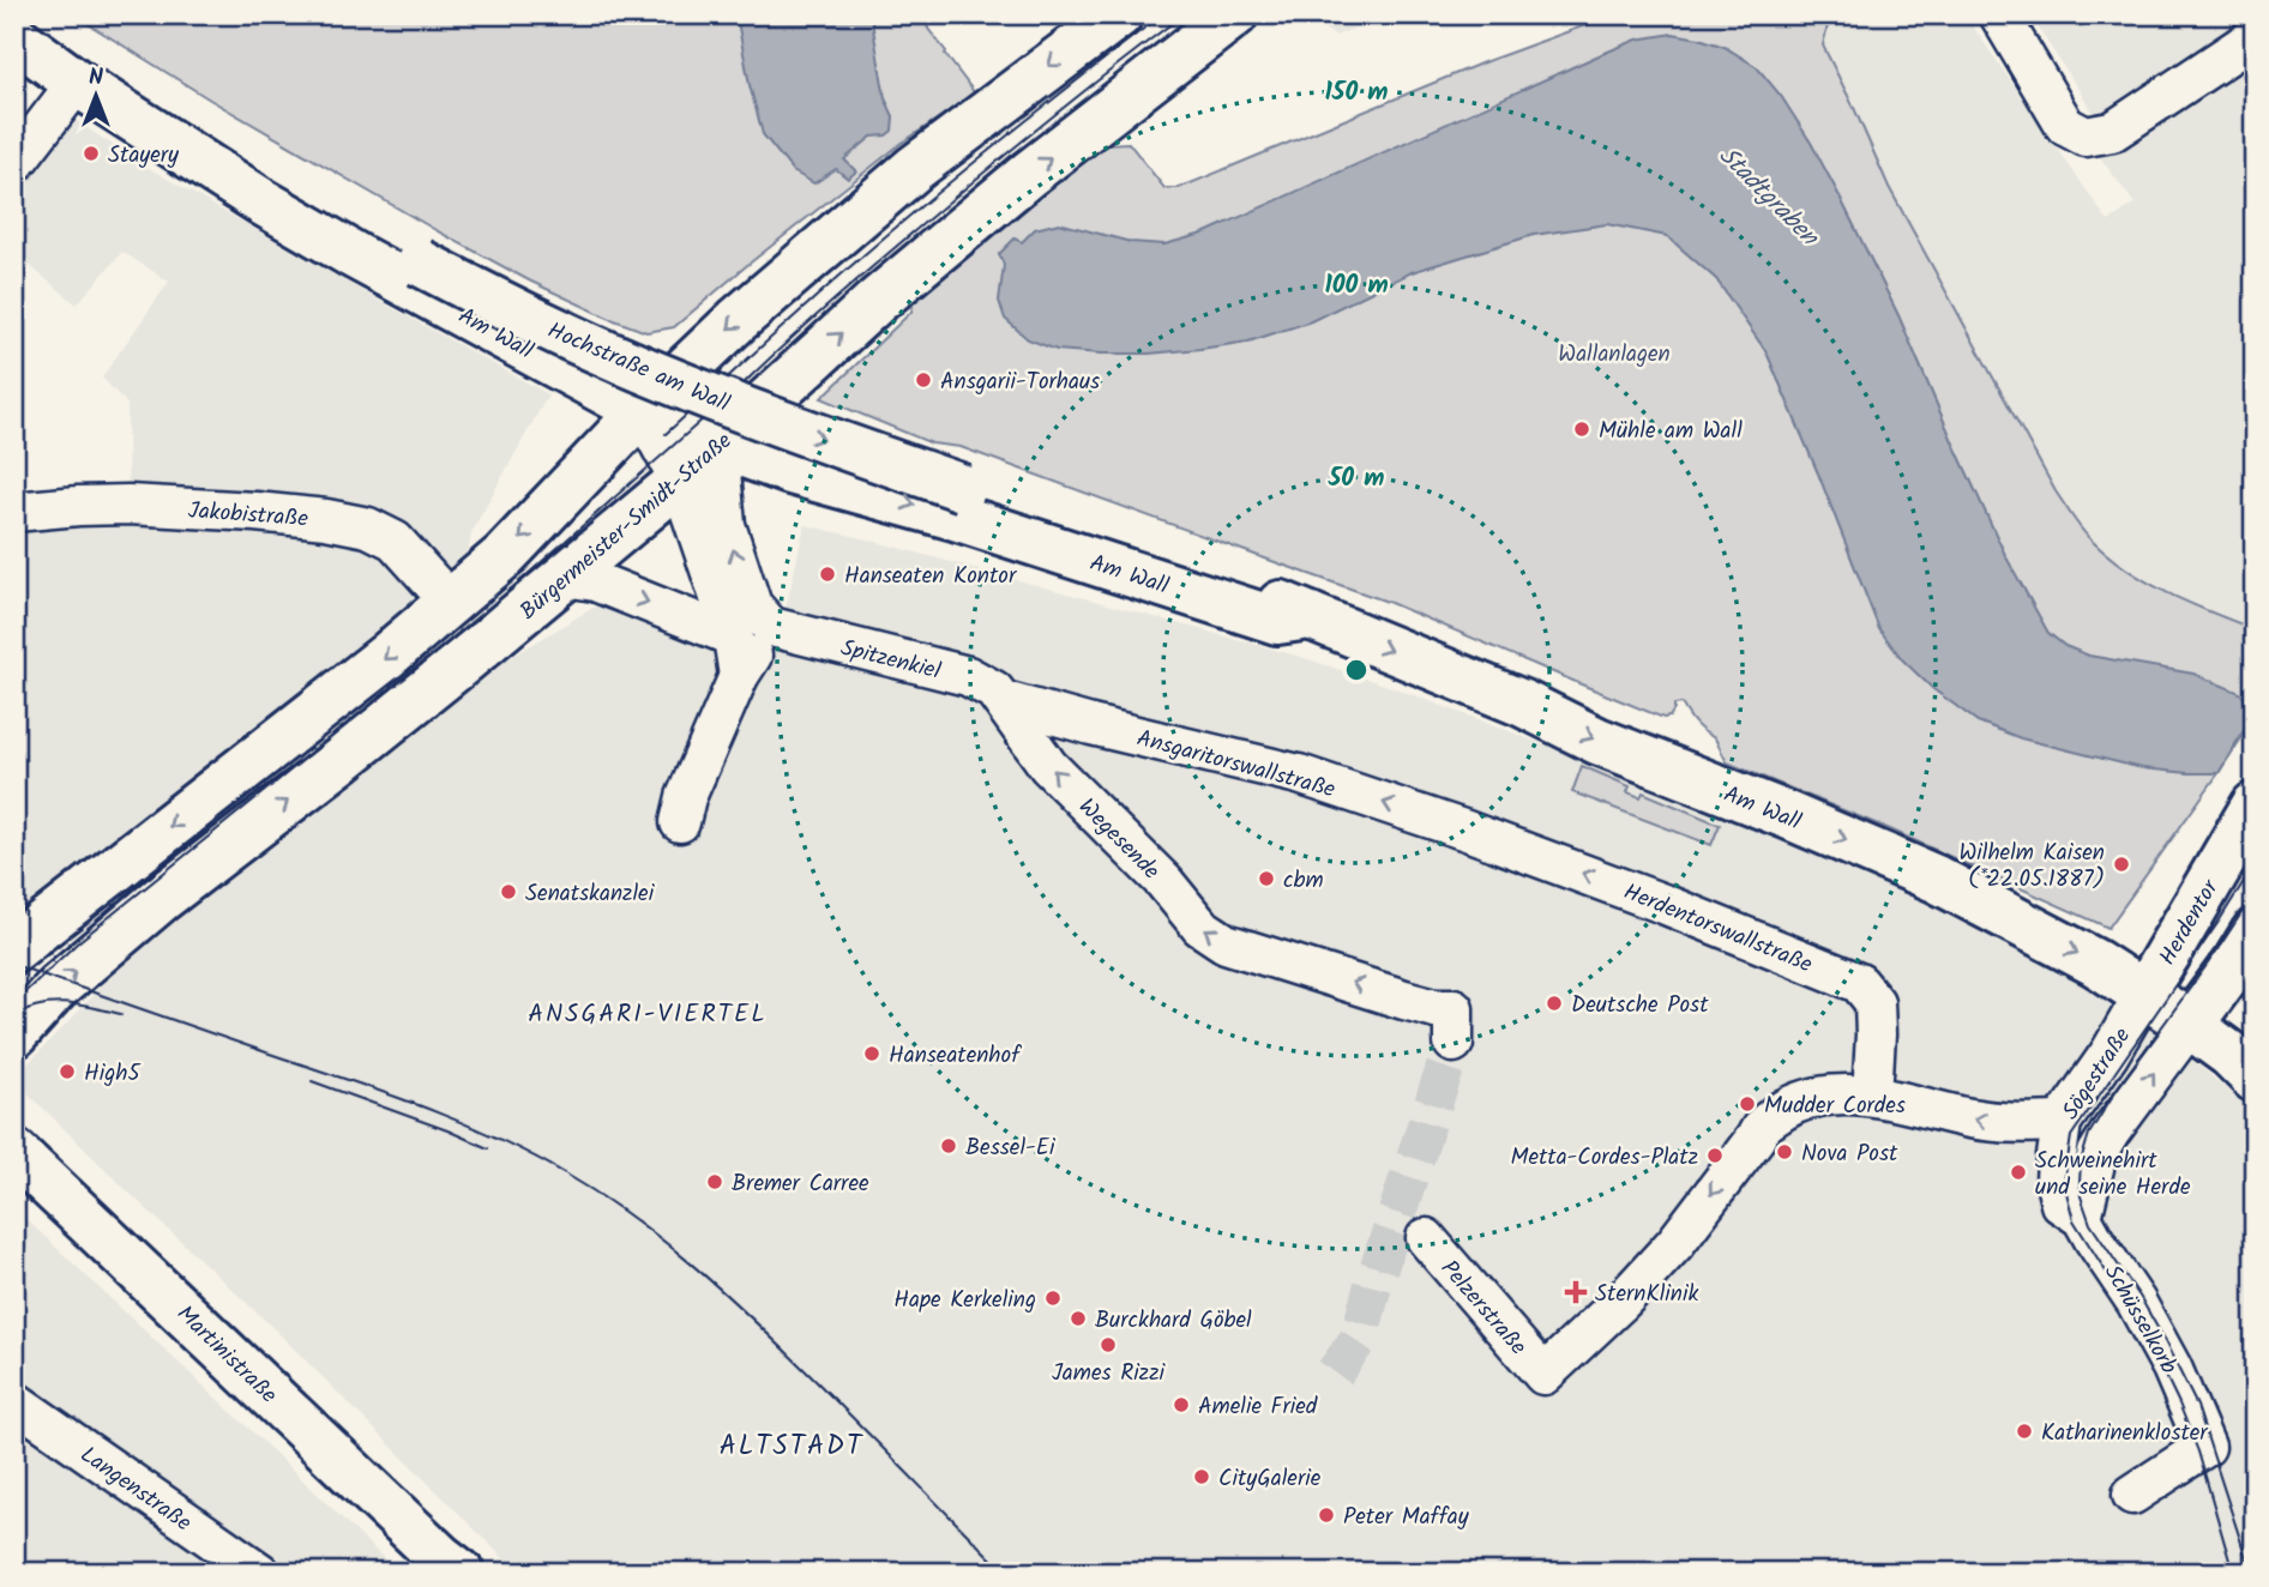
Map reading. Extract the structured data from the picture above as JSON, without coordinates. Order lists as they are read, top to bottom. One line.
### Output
{"streets":{"main road":["Am Wall","Hochstraße am Wall","Bürgermeister-Smidt-Straße","Herdentor","Martinistraße"],"street":["Jakobistraße","Spitzenkiel","Ansgaritorswallstraße","Wegesende","Herdentorswallstraße","Sögestraße","Pelzerstraße","Schüsselkorb","Langenstraße"]},"crossings":[["Am Wall","Hochstraße am Wall"],["Am Wall","Bürgermeister-Smidt-Straße"],["Am Wall","Herdentor"],["Am Wall","Sögestraße"],["Spitzenkiel","Ansgaritorswallstraße"],["Spitzenkiel","Wegesende"],["Ansgaritorswallstraße","Wegesende"],["Ansgaritorswallstraße","Herdentorswallstraße"],["Herdentor","Sögestraße"],["Herdentorswallstraße","Pelzerstraße"],["Sögestraße","Schüsselkorb"]],"one_way":["Am Wall","Hochstraße am Wall","Ansgaritorswallstraße","Wegesende","Herdentorswallstraße"],"districts":["ANSGARI-VIERTEL","ALTSTADT"],"water":["Stadtgraben"],"parks":["Wallanlagen"],"places":{"other":["Stayery","Ansgarii-Torhaus","Mühle am Wall","Hanseaten Kontor","Wilhelm Kaisen (*22.05.1887)","cbm","Senatskanzlei","Deutsche Post","Hanseatenhof","High5","Mudder Cordes","Bessel-Ei","Nova Post","Metta-Cordes-Platz","Schweinehirt und seine Herde","Bremer Carree","Hape Kerkeling","Burckhard Göbel","James Rizzi","Amelie Fried","Katharinenkloster","CityGalerie","Peter Maffay"],"health":["SternKlinik"]},"north":"top","rings":["150 m","100 m","50 m"]}
